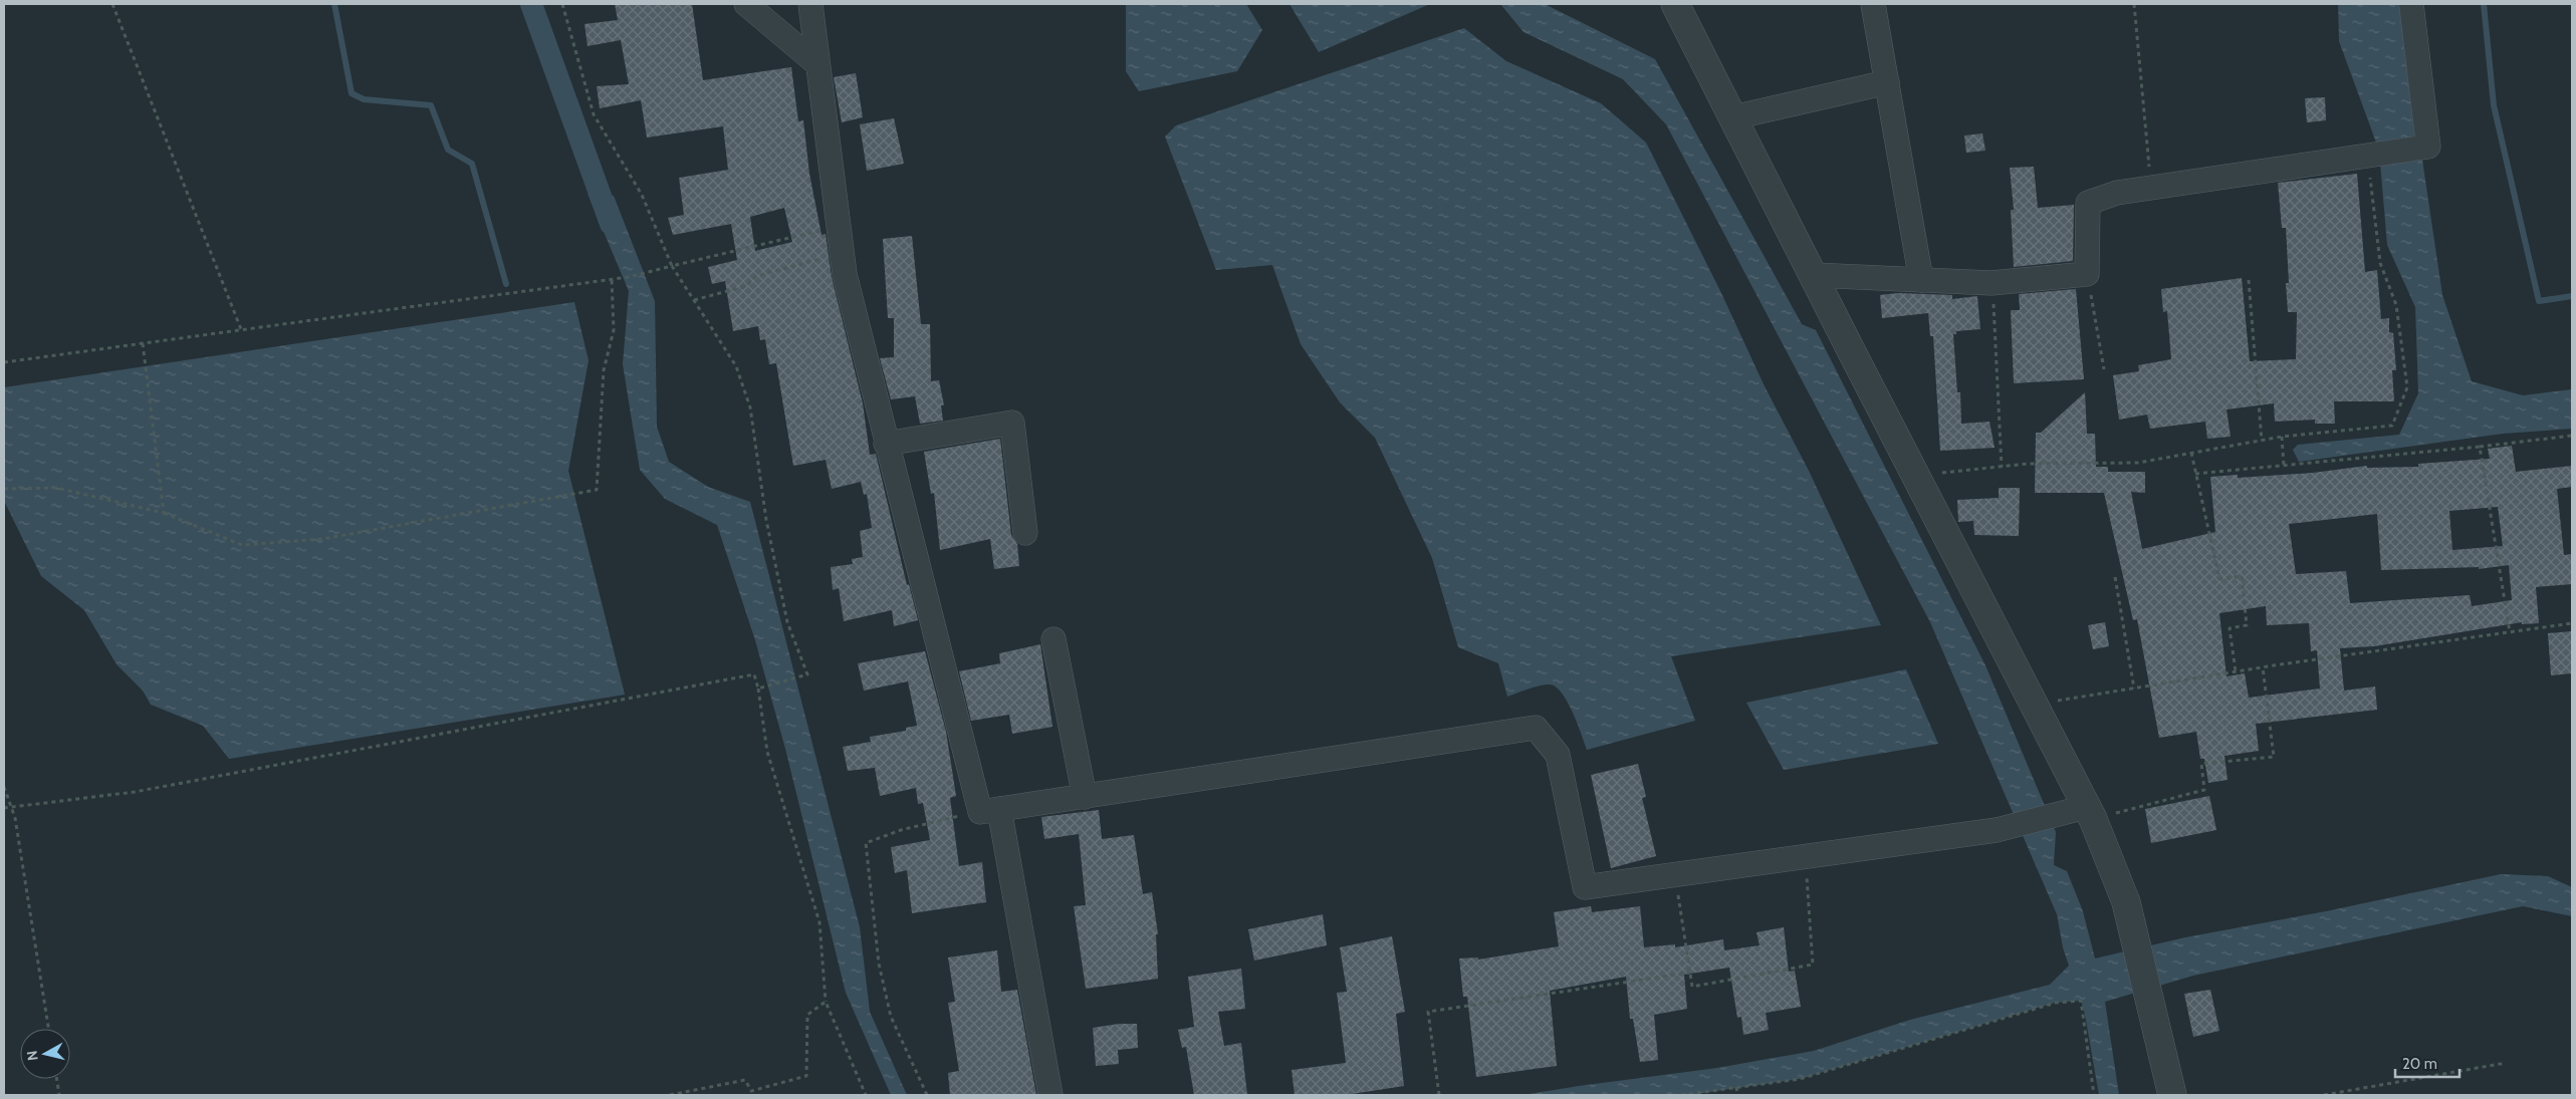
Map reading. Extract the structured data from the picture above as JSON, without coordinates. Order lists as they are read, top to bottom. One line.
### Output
{"scale_bar":"20 m","north":"left"}
